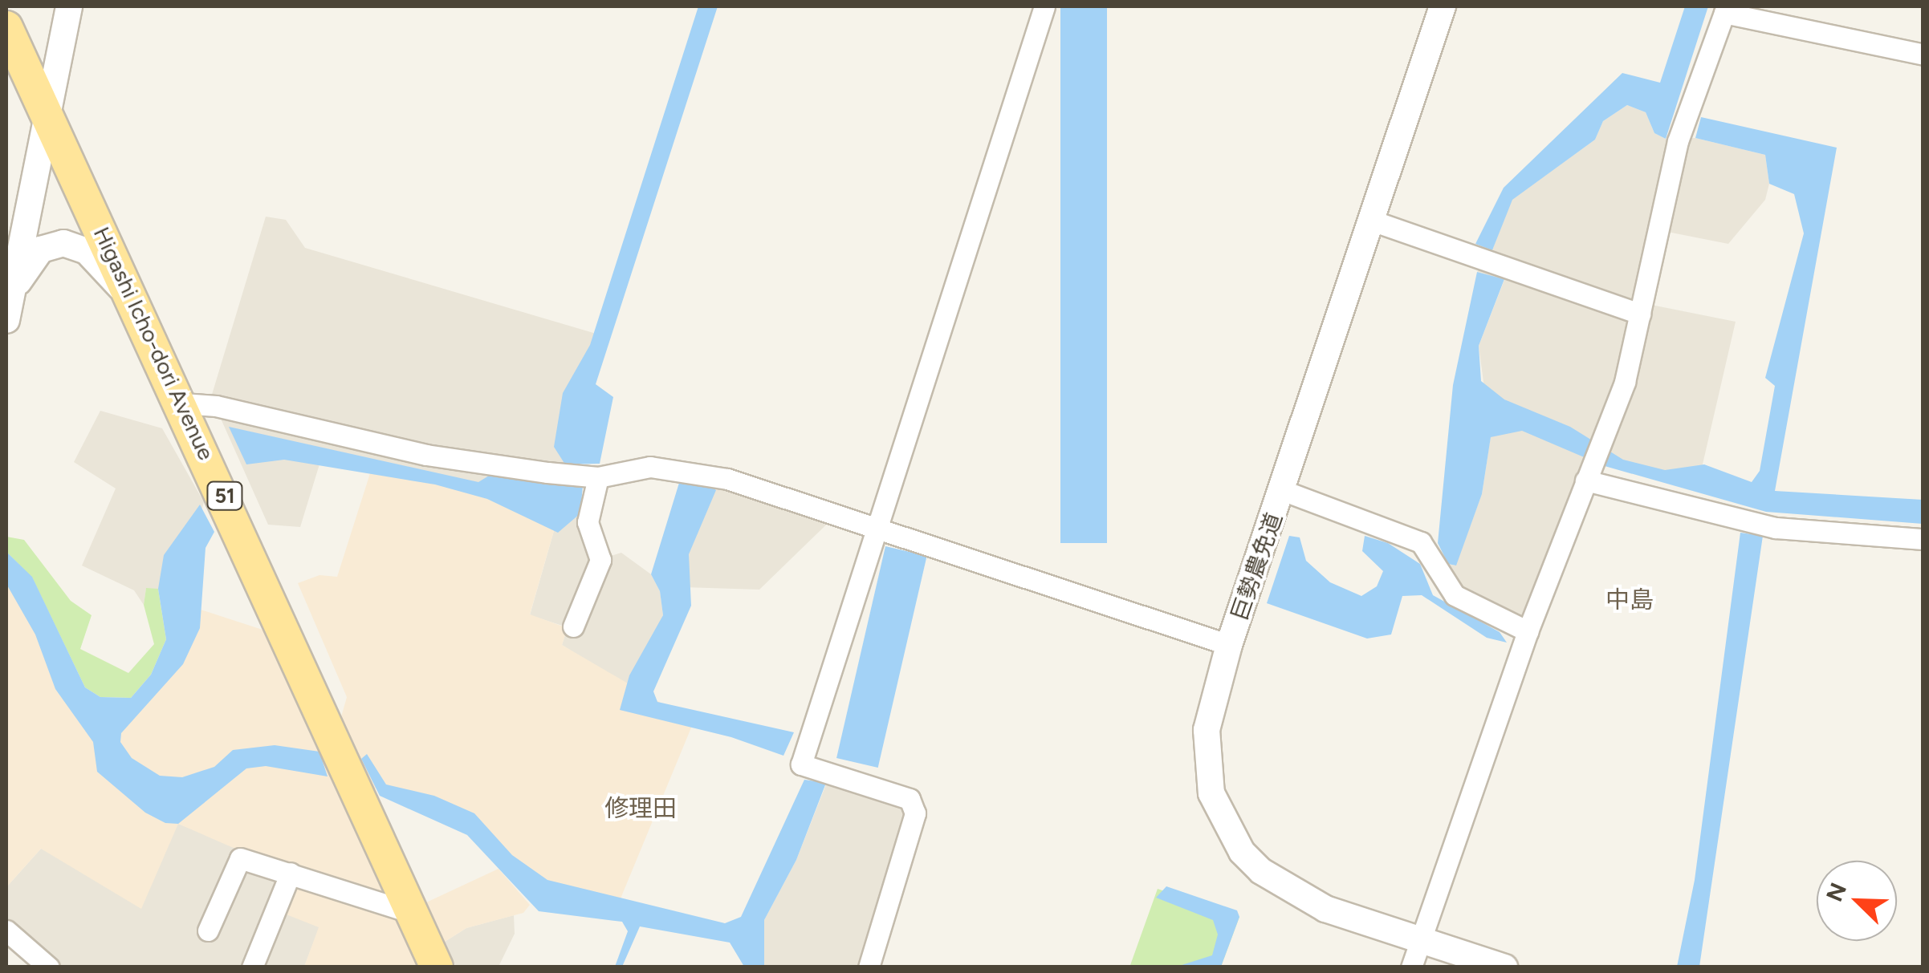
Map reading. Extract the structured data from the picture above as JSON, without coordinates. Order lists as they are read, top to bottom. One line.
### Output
{"streets":{"main road":["Higashi Icho-dori Avenue","51"],"street":["巨勢農免道"]},"districts":["中島","修理田"],"north":"top left"}
